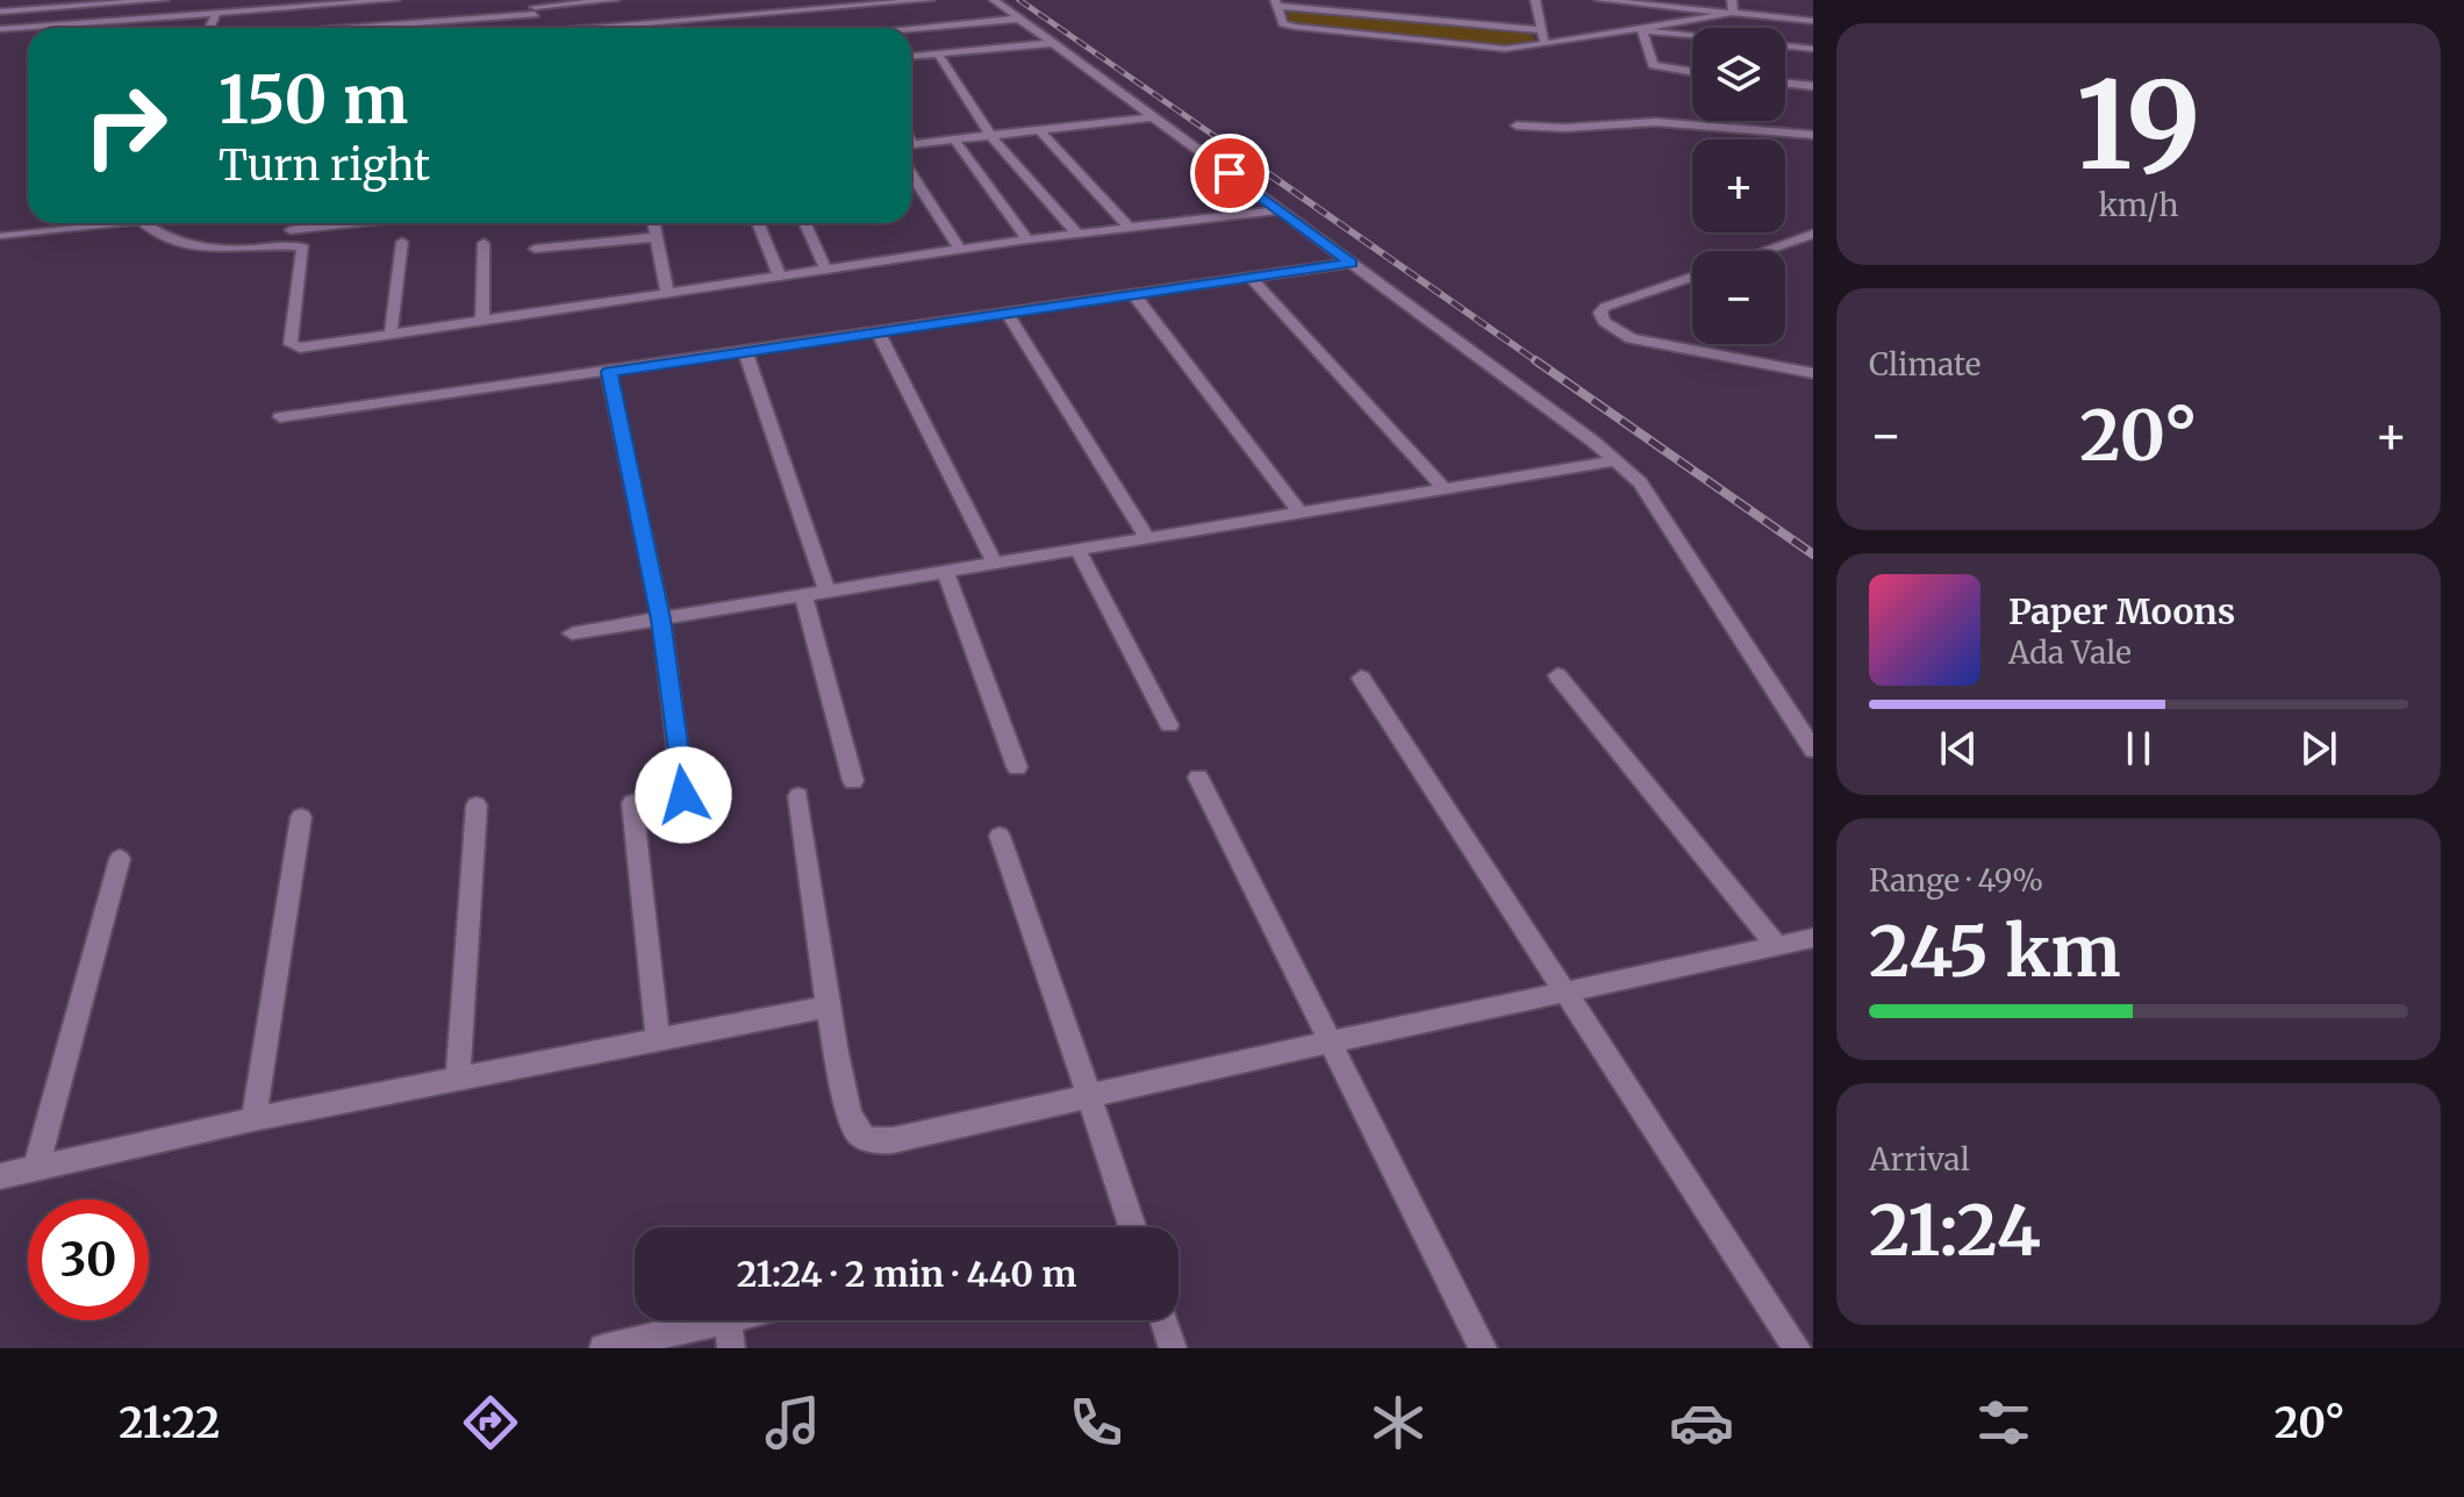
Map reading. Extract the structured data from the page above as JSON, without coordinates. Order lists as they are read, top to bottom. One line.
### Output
{"page":{"tile":[["19","km/h"],"Climate",["Range · 49%","245 km"],["Arrival","21:24"]],"map_buttons":["+","−"],"turn":["150 m","Turn right"],"heat":["−","20°","+"],"song":["Paper Moons","Ada Vale"],"limit":"30","trip":"21:24 · 2 min · 440 m","tabs":["21:22","20°"]}}
